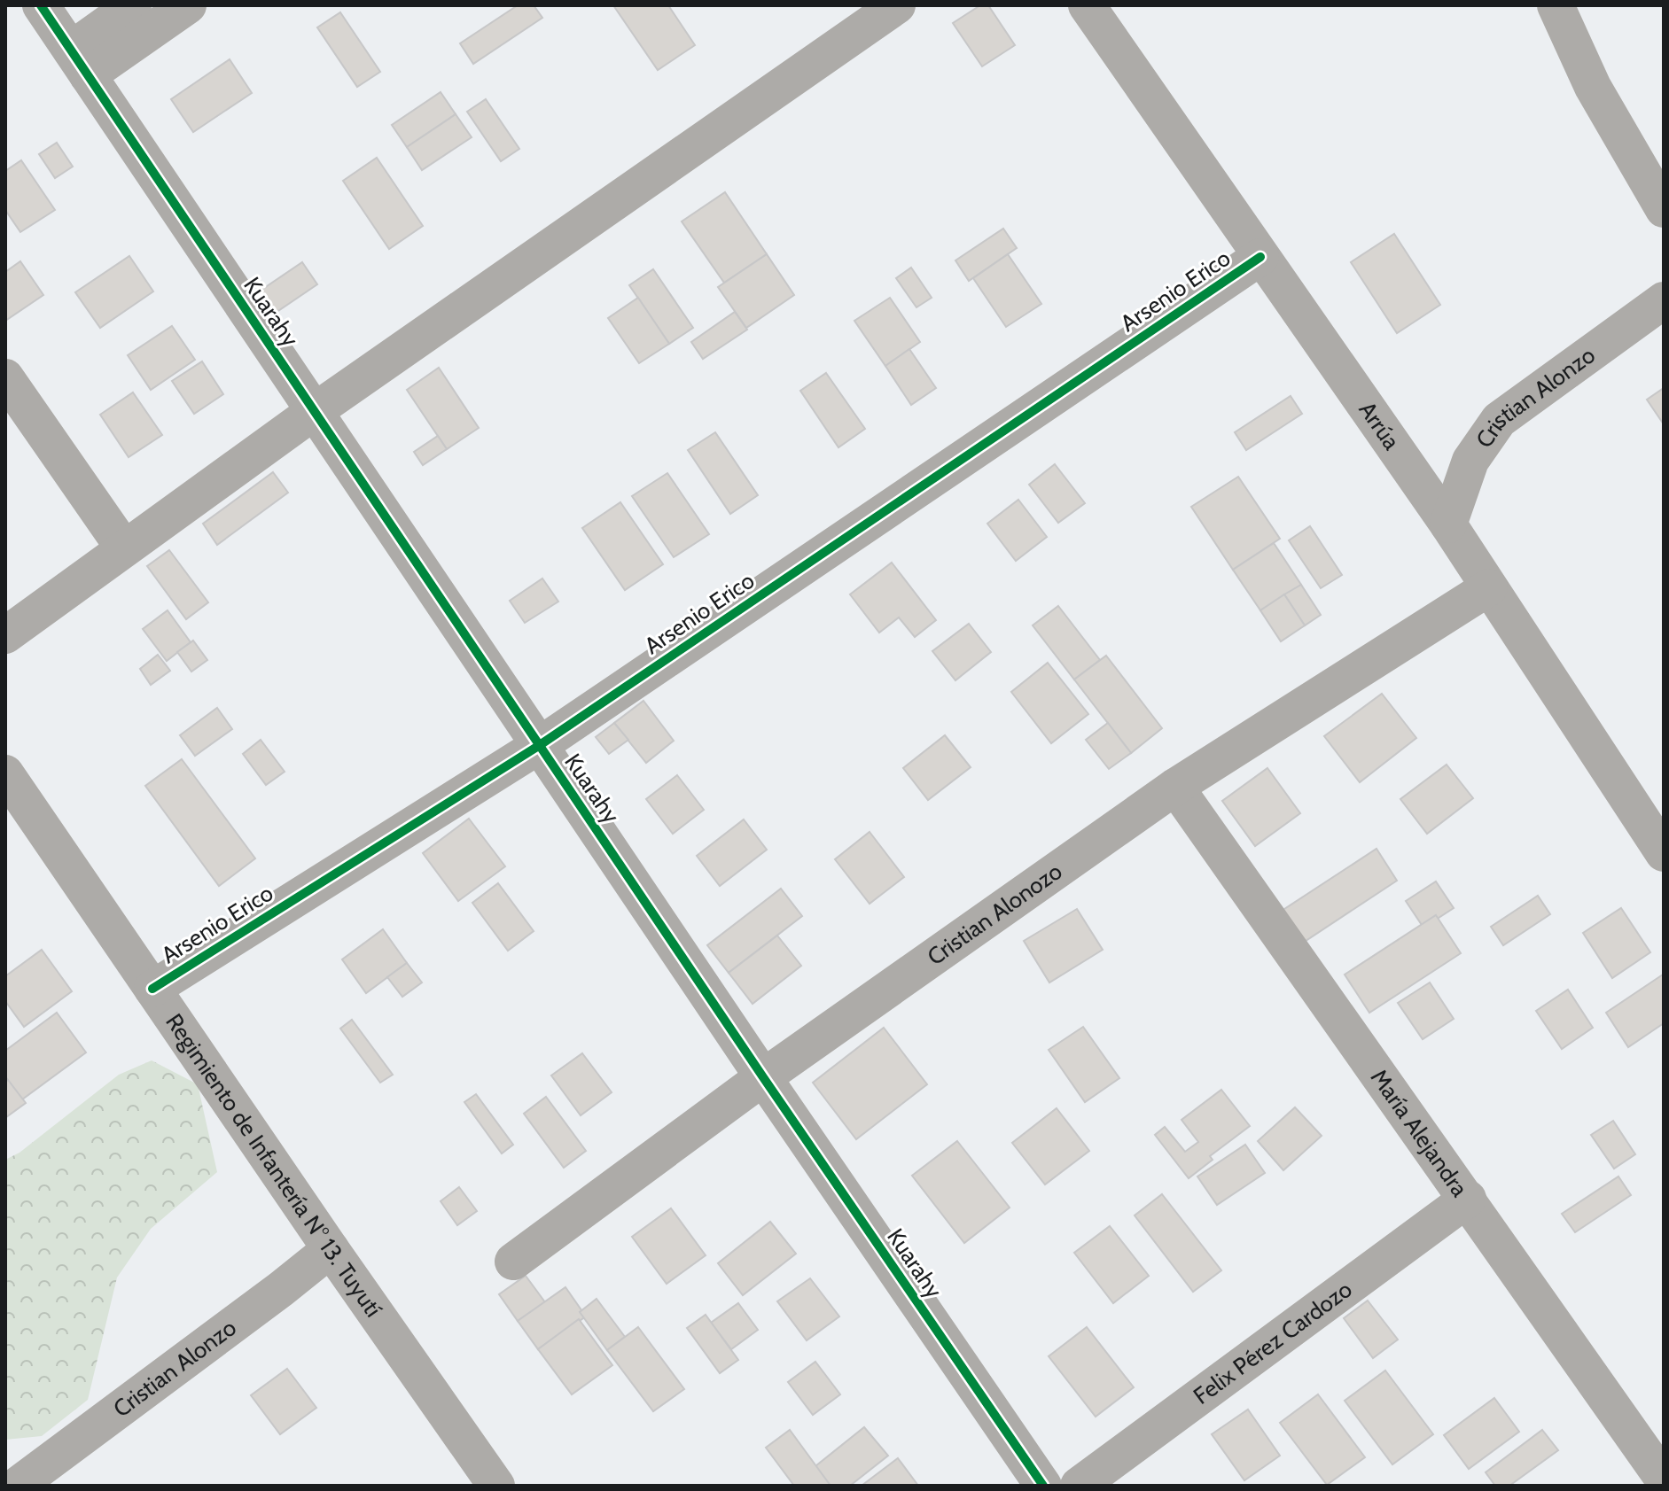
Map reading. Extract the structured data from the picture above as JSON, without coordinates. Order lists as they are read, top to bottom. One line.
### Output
{"streets":{"street":["Arsenio Erico","Kuarahy","Cristian Alonzo","Arrúa","Cristian Alonozo","María Alejandra","Regimiento de Infantería N° 13. Tuyutí","Felix Pérez Cardozo"]},"crossings":[["Arsenio Erico","Kuarahy"],["Arsenio Erico","Arrúa"],["Arsenio Erico","Regimiento de Infantería N° 13. Tuyutí"],["Kuarahy","Cristian Alonozo"],["Cristian Alonzo","Arrúa"],["Cristian Alonzo","Regimiento de Infantería N° 13. Tuyutí"],["Arrúa","Cristian Alonozo"],["Cristian Alonozo","María Alejandra"],["María Alejandra","Felix Pérez Cardozo"]]}
